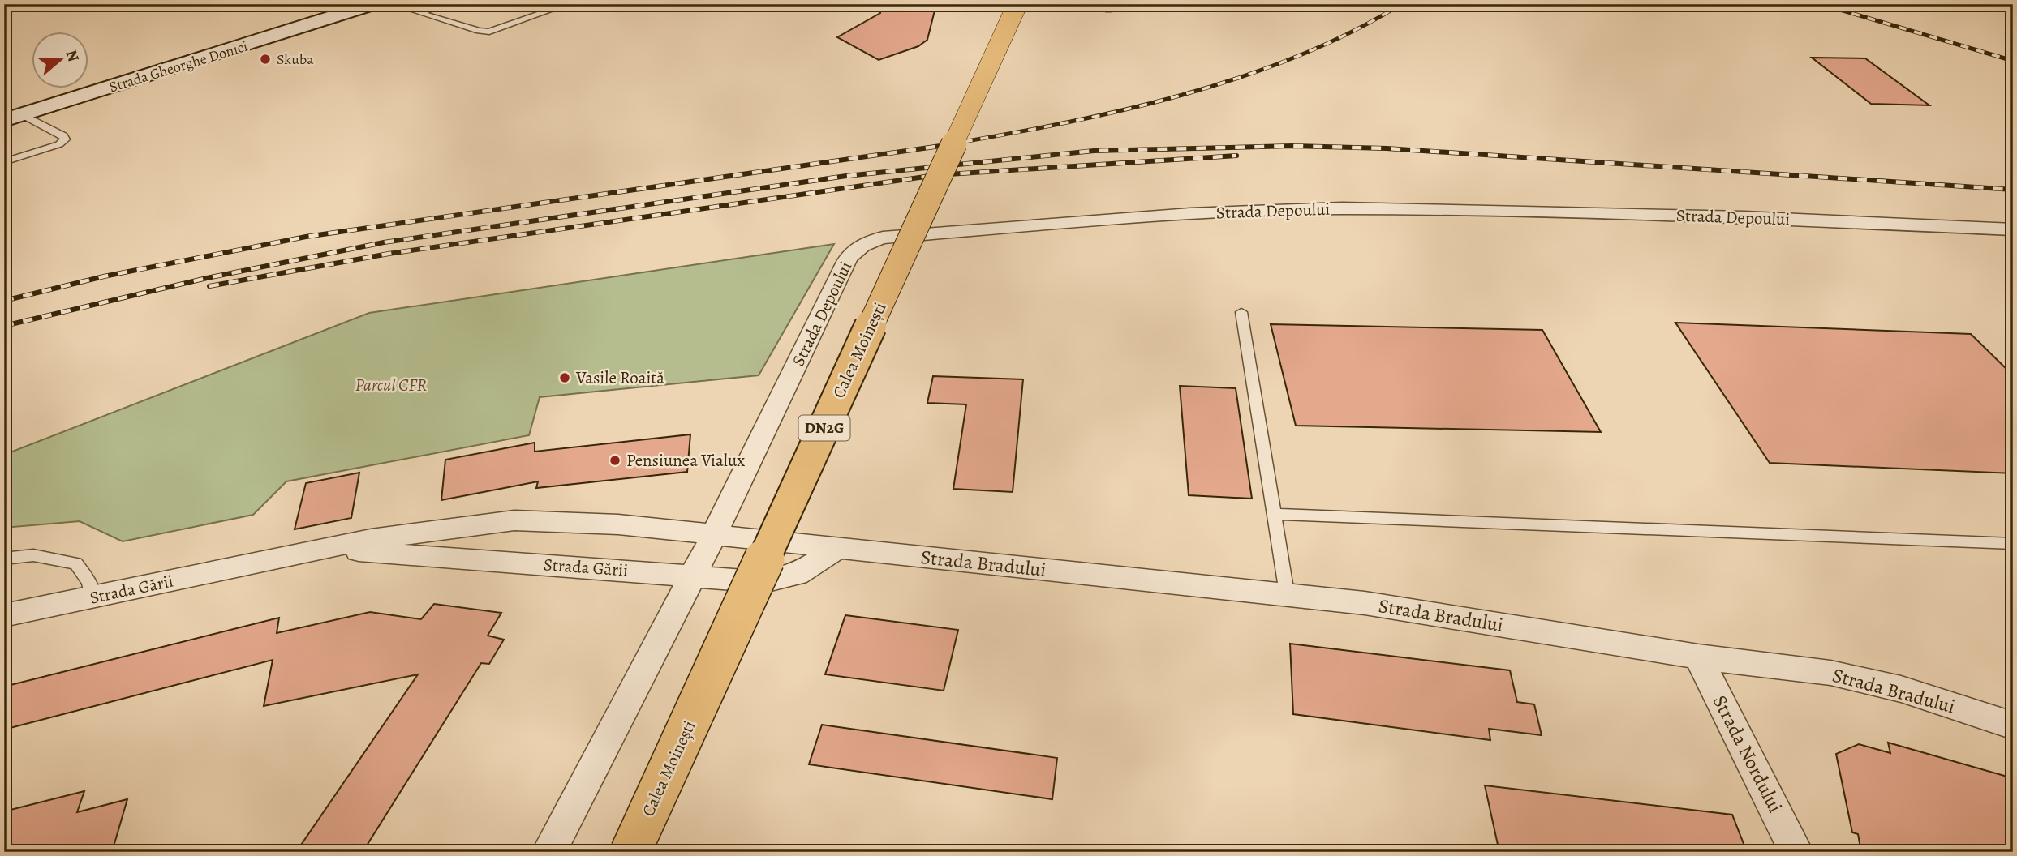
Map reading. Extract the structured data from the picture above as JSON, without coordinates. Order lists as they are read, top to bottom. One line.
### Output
{"streets":{"main road":["Calea Moinești","DN2G"],"street":["Strada Gheorghe Donici","Strada Depoului","Strada Bradului","Strada Gării","Strada Nordului"]},"crossings":[["Strada Depoului","Strada Gării"],["Strada Bradului","Strada Gării"],["Strada Bradului","Strada Nordului"]],"parks":["Parcul CFR"],"places":["Skuba","Vasile Roaită","Pensiunea Vialux"],"north":"right"}
